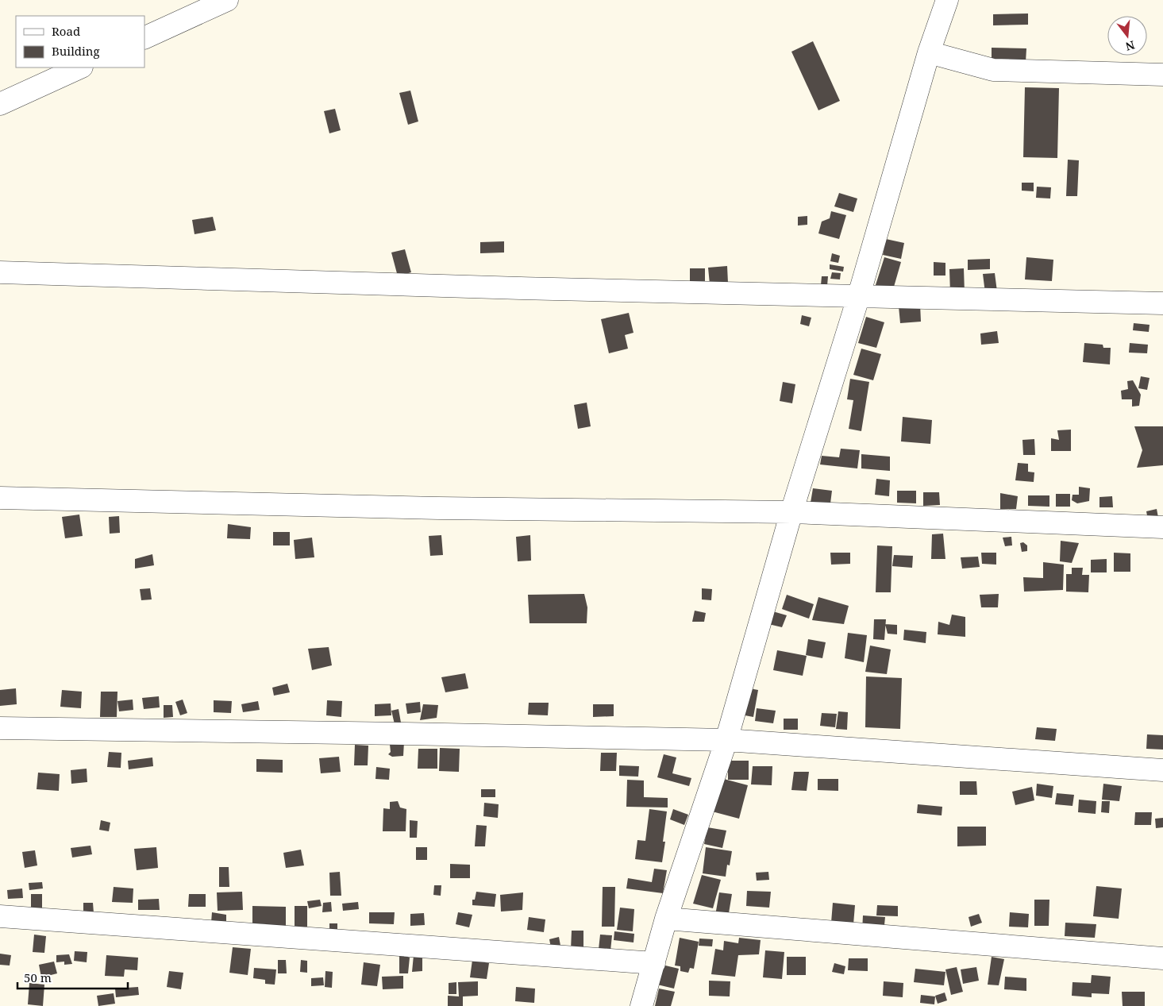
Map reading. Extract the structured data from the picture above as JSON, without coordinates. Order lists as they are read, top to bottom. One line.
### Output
{"legend":["Road","Building"],"scale_bar":"50 m","north":"bottom"}
